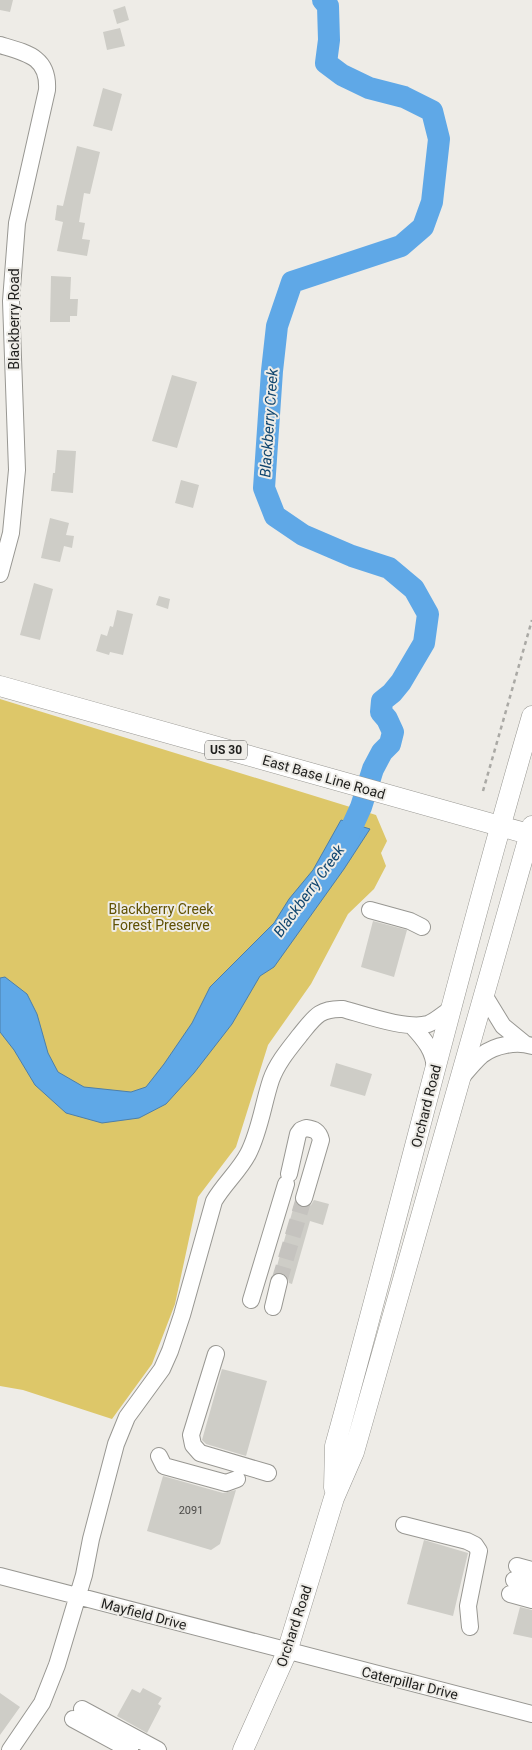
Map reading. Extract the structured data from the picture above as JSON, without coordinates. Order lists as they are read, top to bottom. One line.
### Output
{"streets":{"main road":["US 30","East Base Line Road","Orchard Road"],"street":["Blackberry Road","Mayfield Drive","Caterpillar Drive"]},"crossings":[["East Base Line Road","Orchard Road"],["Orchard Road","Mayfield Drive"],["Orchard Road","Caterpillar Drive"],["Mayfield Drive","Caterpillar Drive"]],"water":["Blackberry Creek"],"parks":["Blackberry Creek Forest Preserve"],"house_numbers":["2091"]}
